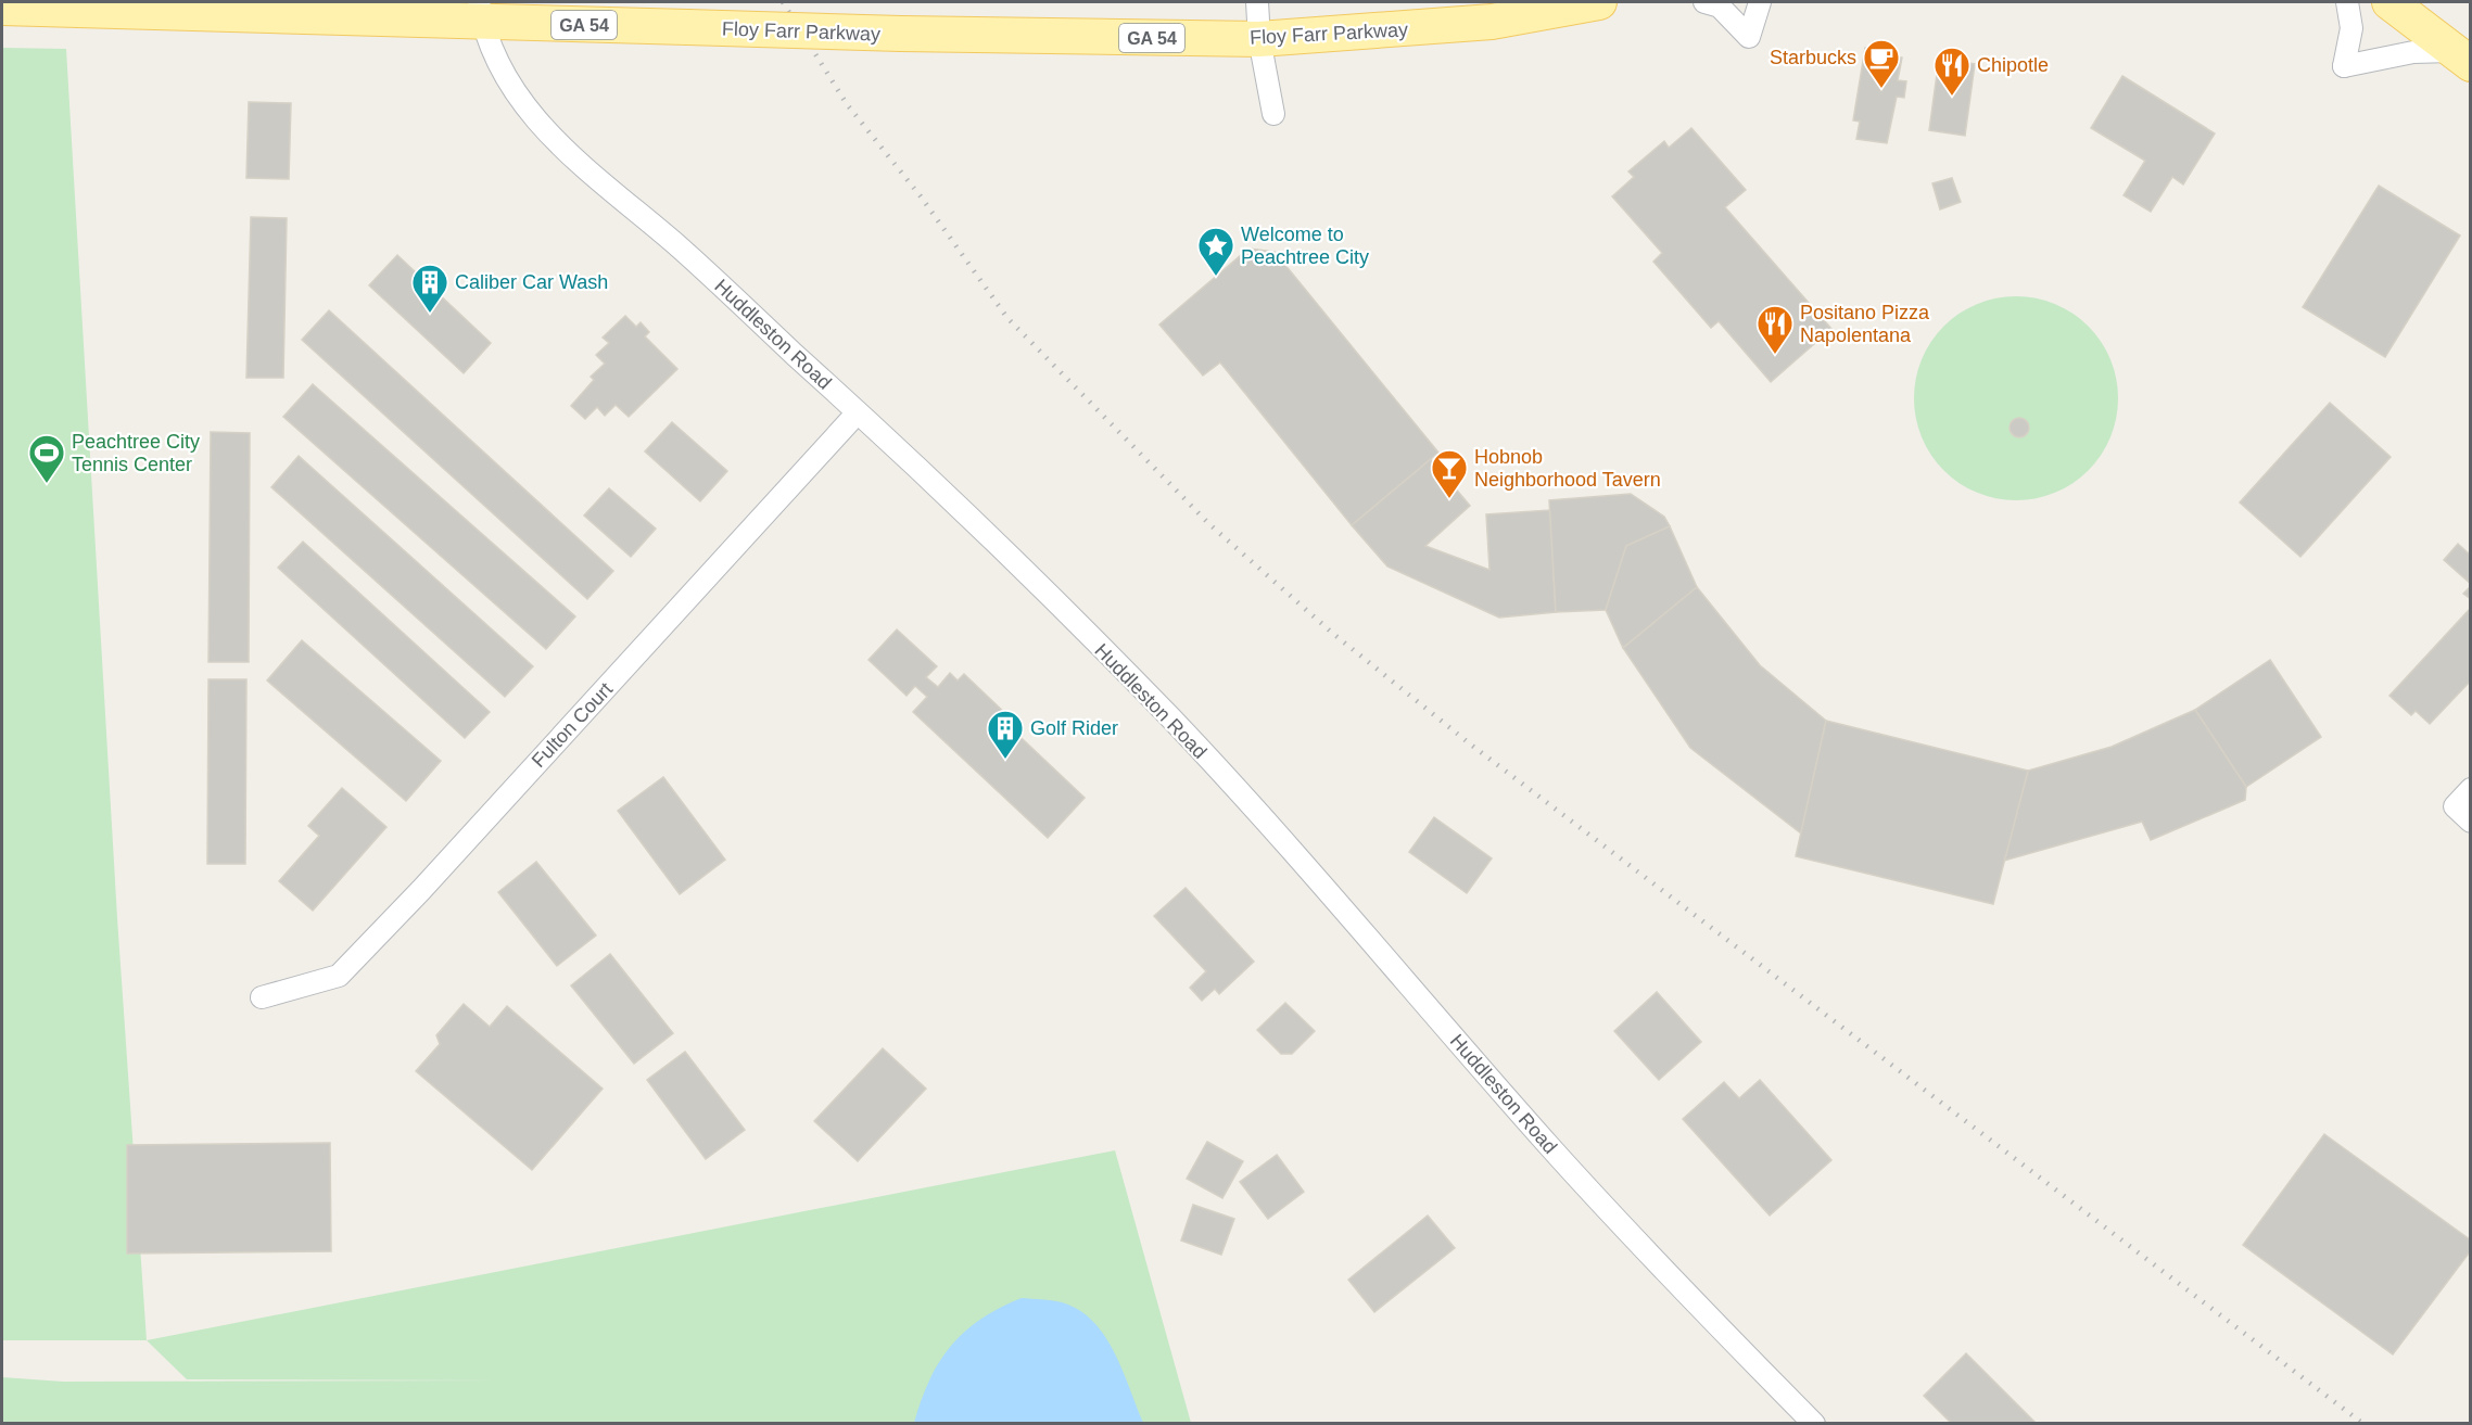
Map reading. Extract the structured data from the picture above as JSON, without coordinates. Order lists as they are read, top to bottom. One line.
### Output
{"streets":{"main road":["GA 54","Floy Farr Parkway"],"street":["Huddleston Road","Fulton Court"]},"crossings":[["Floy Farr Parkway","Huddleston Road"],["Huddleston Road","Fulton Court"]],"places":{"cafe":["Starbucks"],"restaurant":["Chipotle","Positano Pizza Napolentana"],"place":["Welcome to Peachtree City"],"building":["Caliber Car Wash","Golf Rider"],"sports":["Peachtree City Tennis Center"],"bar":["Hobnob Neighborhood Tavern"]}}
